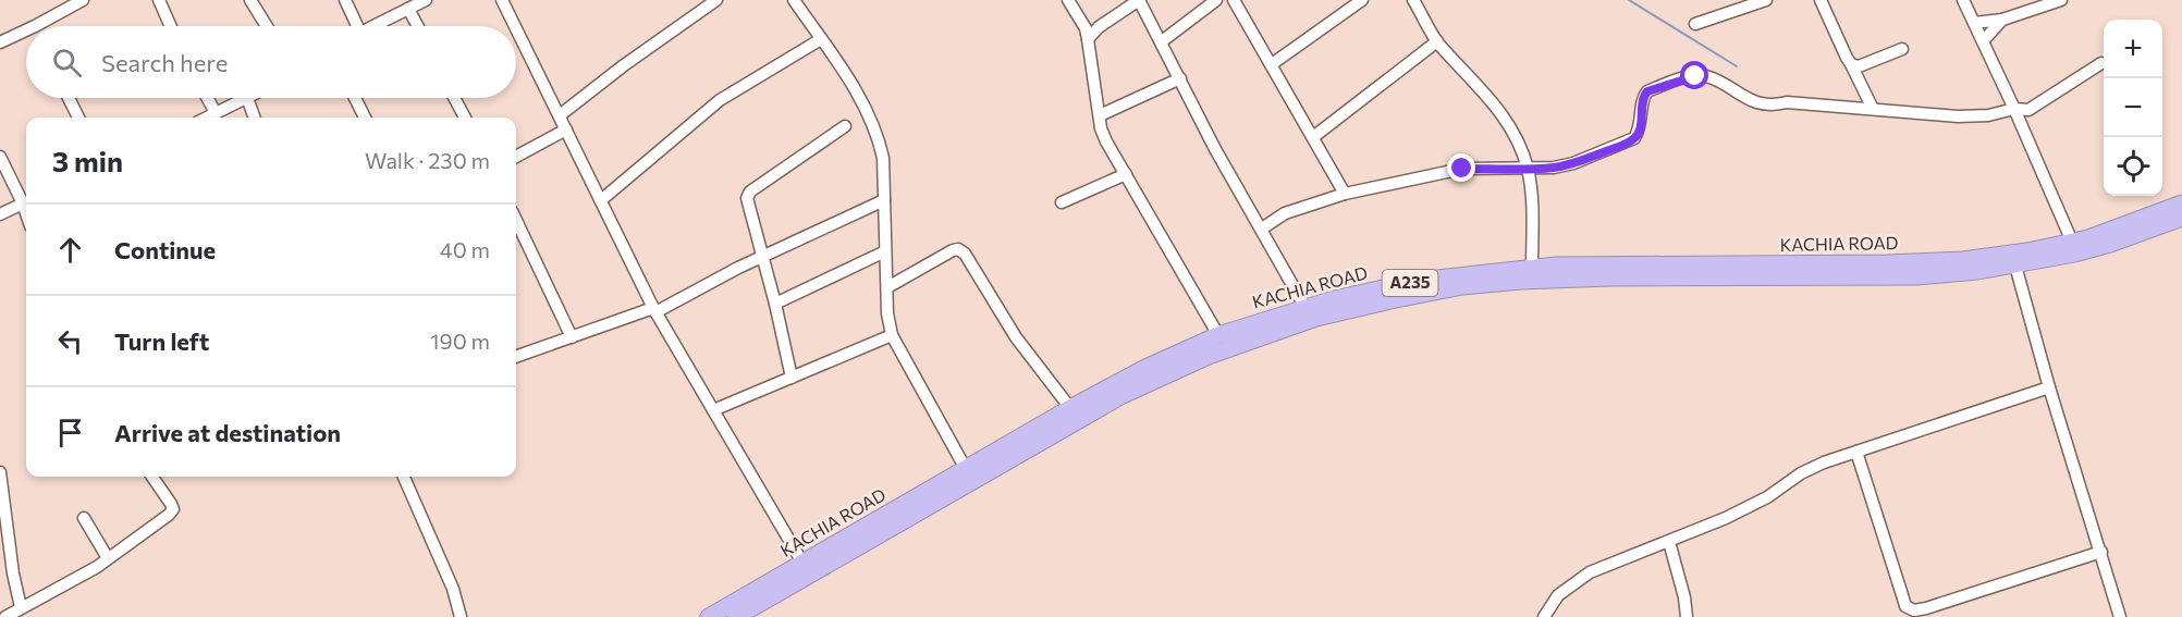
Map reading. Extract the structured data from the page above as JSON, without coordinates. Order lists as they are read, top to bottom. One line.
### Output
{"streets":{"highway":["KACHIA ROAD","A235"]},"page":{"map_buttons":["+","−"],"search":"Search here","heading":["3 min","Walk · 230 m"],"list":[["Continue","40 m"],["Turn left","190 m"],"Arrive at destination"]}}
